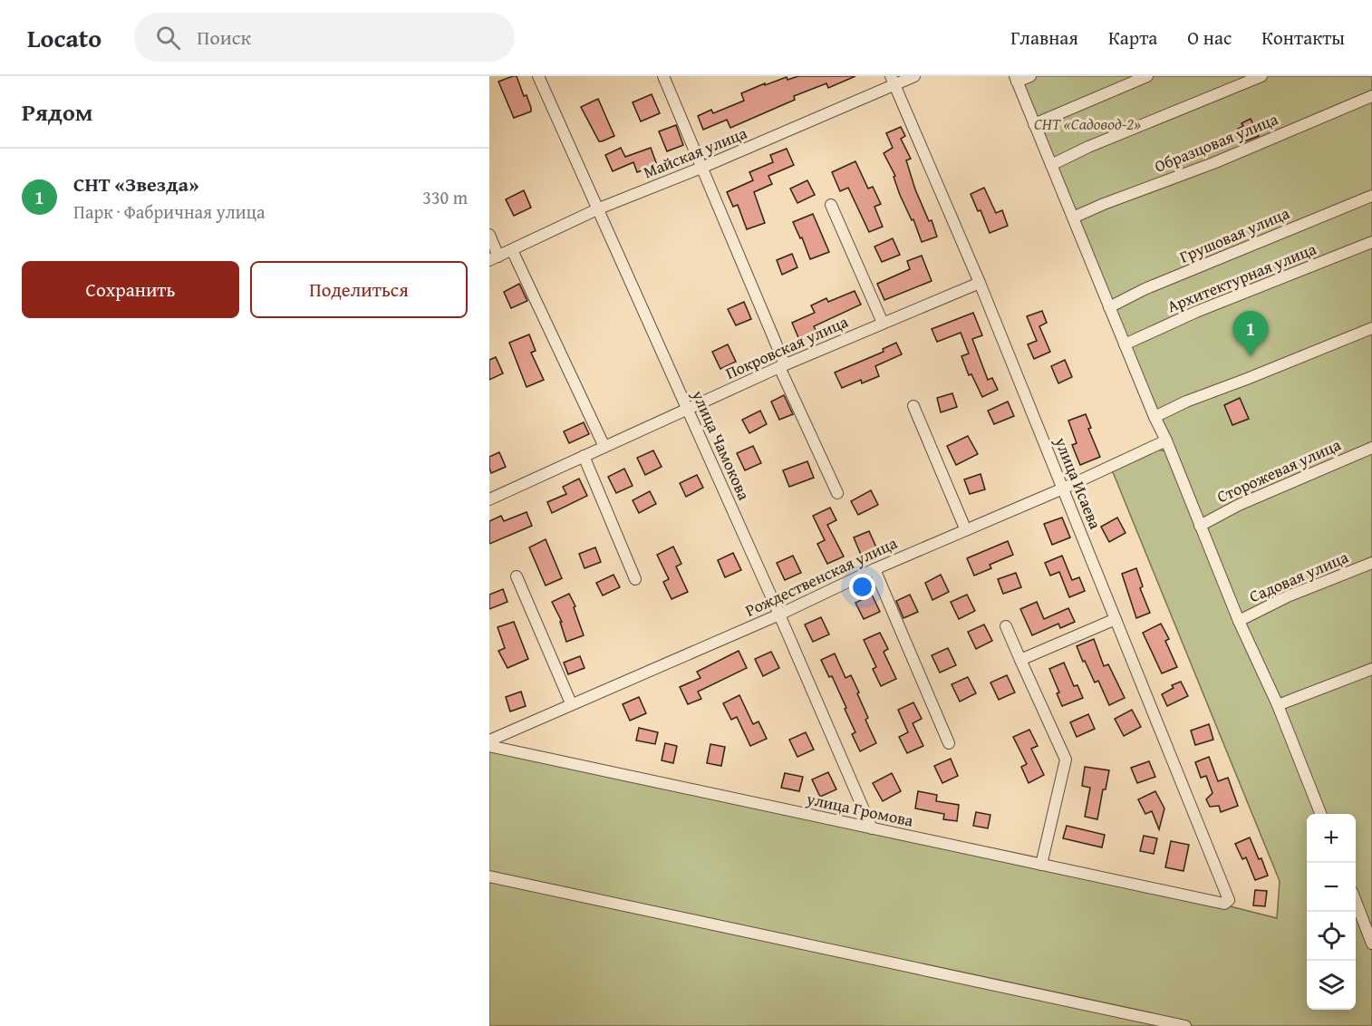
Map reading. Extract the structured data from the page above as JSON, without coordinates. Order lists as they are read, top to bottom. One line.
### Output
{"streets":{"street":["Образцовая улица","Майская улица","Грушовая улица","Архитектурная улица","Покровская улица","улица Чамокова","Сторожевая улица","улица Исаева","Рождественская улица","Садовая улица","улица Громова"]},"crossings":[["Майская улица","улица Чамокова"],["Майская улица","улица Исаева"],["Покровская улица","улица Чамокова"],["Покровская улица","улица Исаева"],["улица Чамокова","Рождественская улица"],["улица Чамокова","улица Громова"],["улица Исаева","Рождественская улица"],["улица Исаева","улица Громова"]],"parks":["СНТ «Садовод-2»"],"page":{"header":"Locato","search":"Поиск","nav":["Главная","Карта","О нас","Контакты"],"heading":"Рядом","list":[{"mark":"1","name":"СНТ «Звезда»","note":"Парк · Фабричная улица","value":"330 m"}],"buttons":["Сохранить","Поделиться"],"pins":"1","map_buttons":["+","−"]}}
